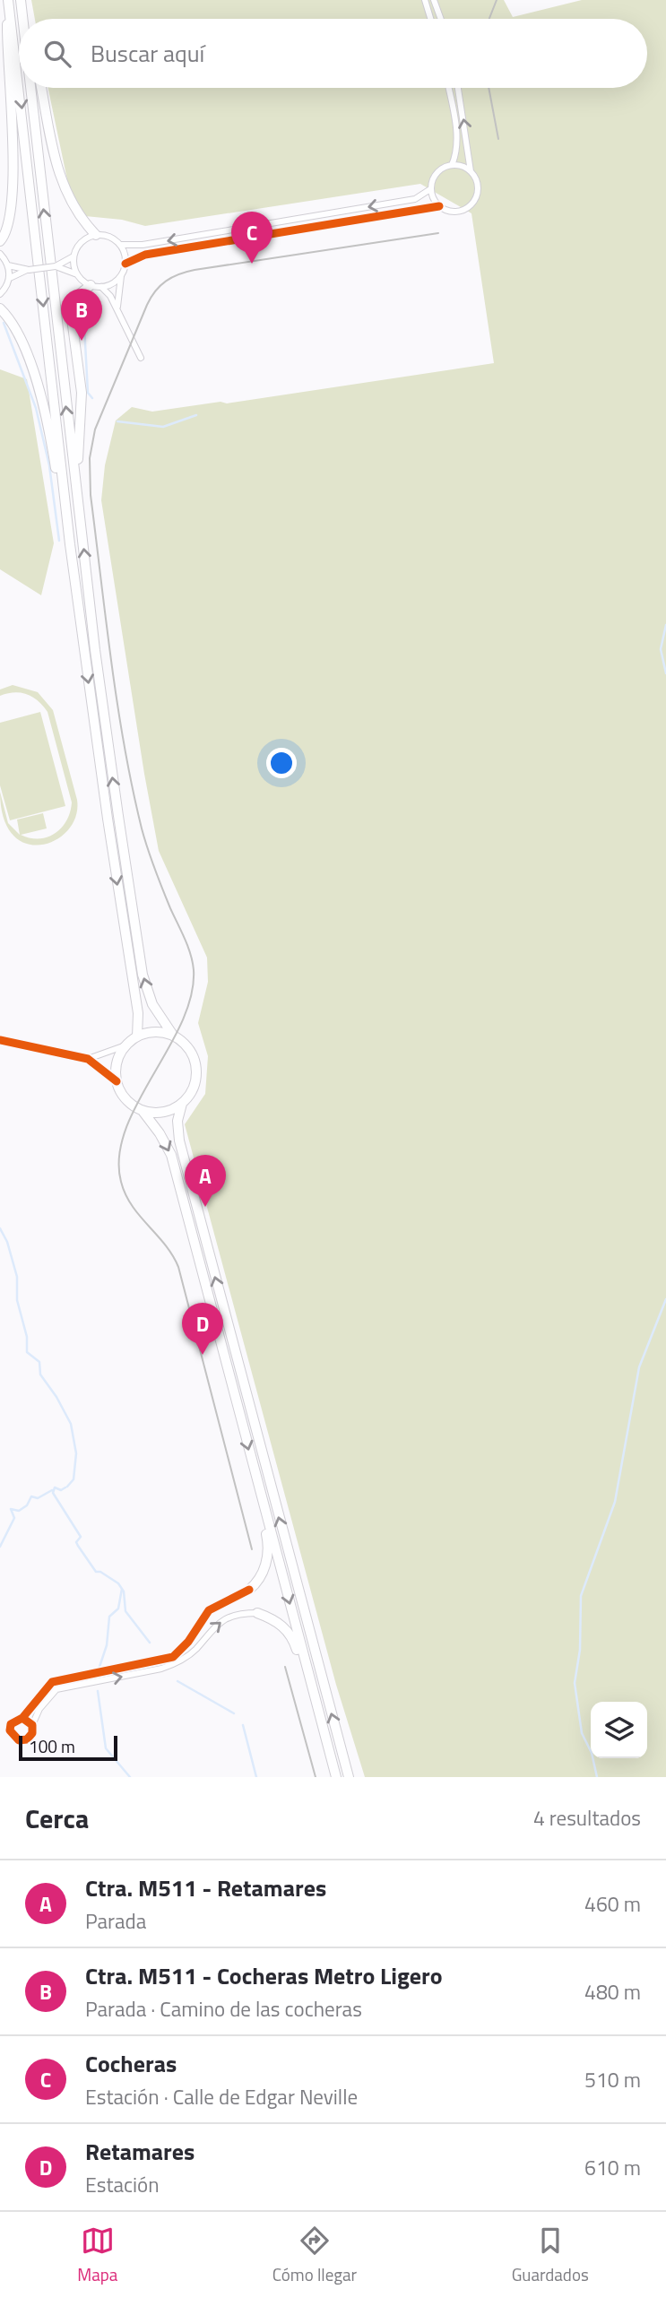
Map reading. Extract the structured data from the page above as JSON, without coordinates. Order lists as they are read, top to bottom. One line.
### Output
{"scale_bar":"100 m","page":{"search":"Buscar aquí","pins":["C","B","A","D"],"scale":"100 m","heading":["Cerca","4 resultados"],"list":[{"mark":"A","name":"Ctra. M511 - Retamares","note":"Parada","value":"460 m"},{"mark":"B","name":"Ctra. M511 - Cocheras Metro Ligero","note":"Parada · Camino de las cocheras","value":"480 m"},{"mark":"C","name":"Cocheras","note":"Estación · Calle de Edgar Neville","value":"510 m"},{"mark":"D","name":"Retamares","note":"Estación","value":"610 m"}],"nav":["Mapa","Cómo llegar","Guardados"]}}
